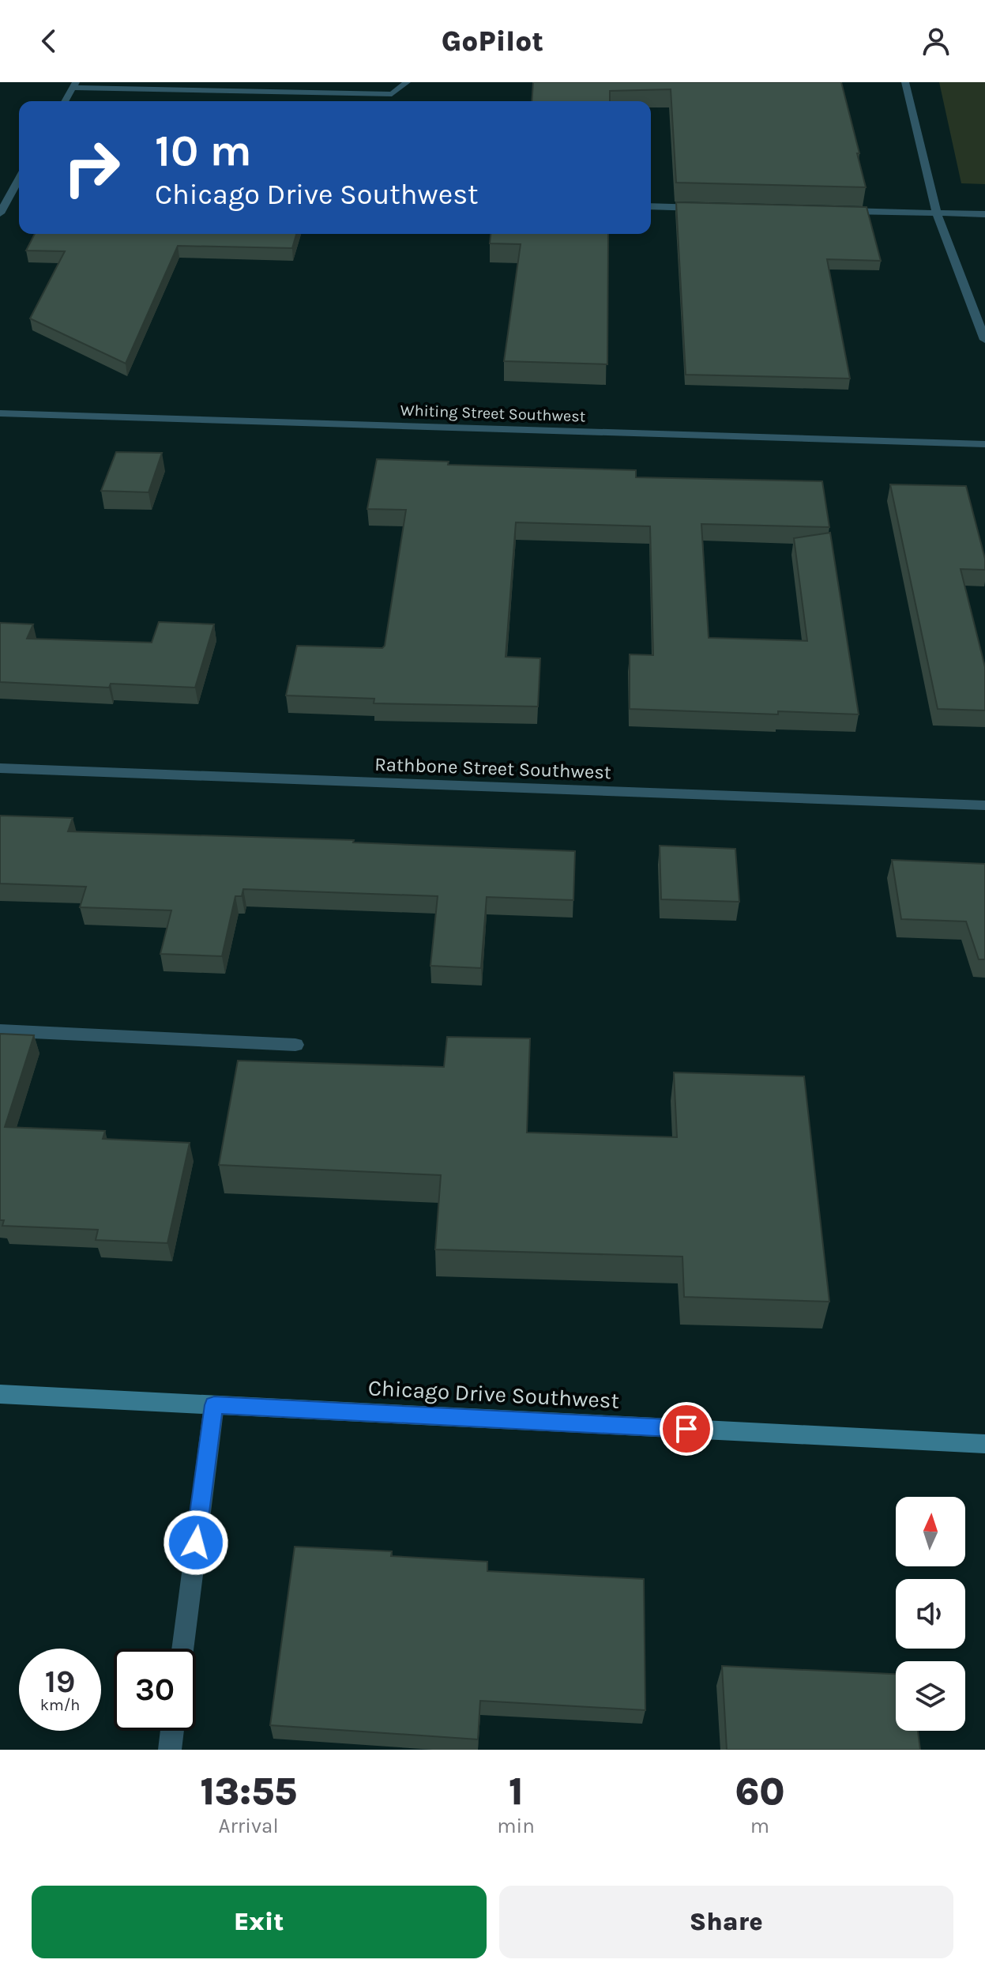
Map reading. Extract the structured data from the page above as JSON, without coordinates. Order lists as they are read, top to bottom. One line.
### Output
{"streets":{"main road":["Chicago Drive Southwest"],"street":["Whiting Street Southwest","Rathbone Street Southwest"]},"north":"top","page":{"header":"GoPilot","turn":["10 m","Chicago Drive Southwest"],"speed":"19 km/h","limit":"30","eta":["13:55","Arrival","1","min","60","m"],"buttons":["Exit","Share"]}}
